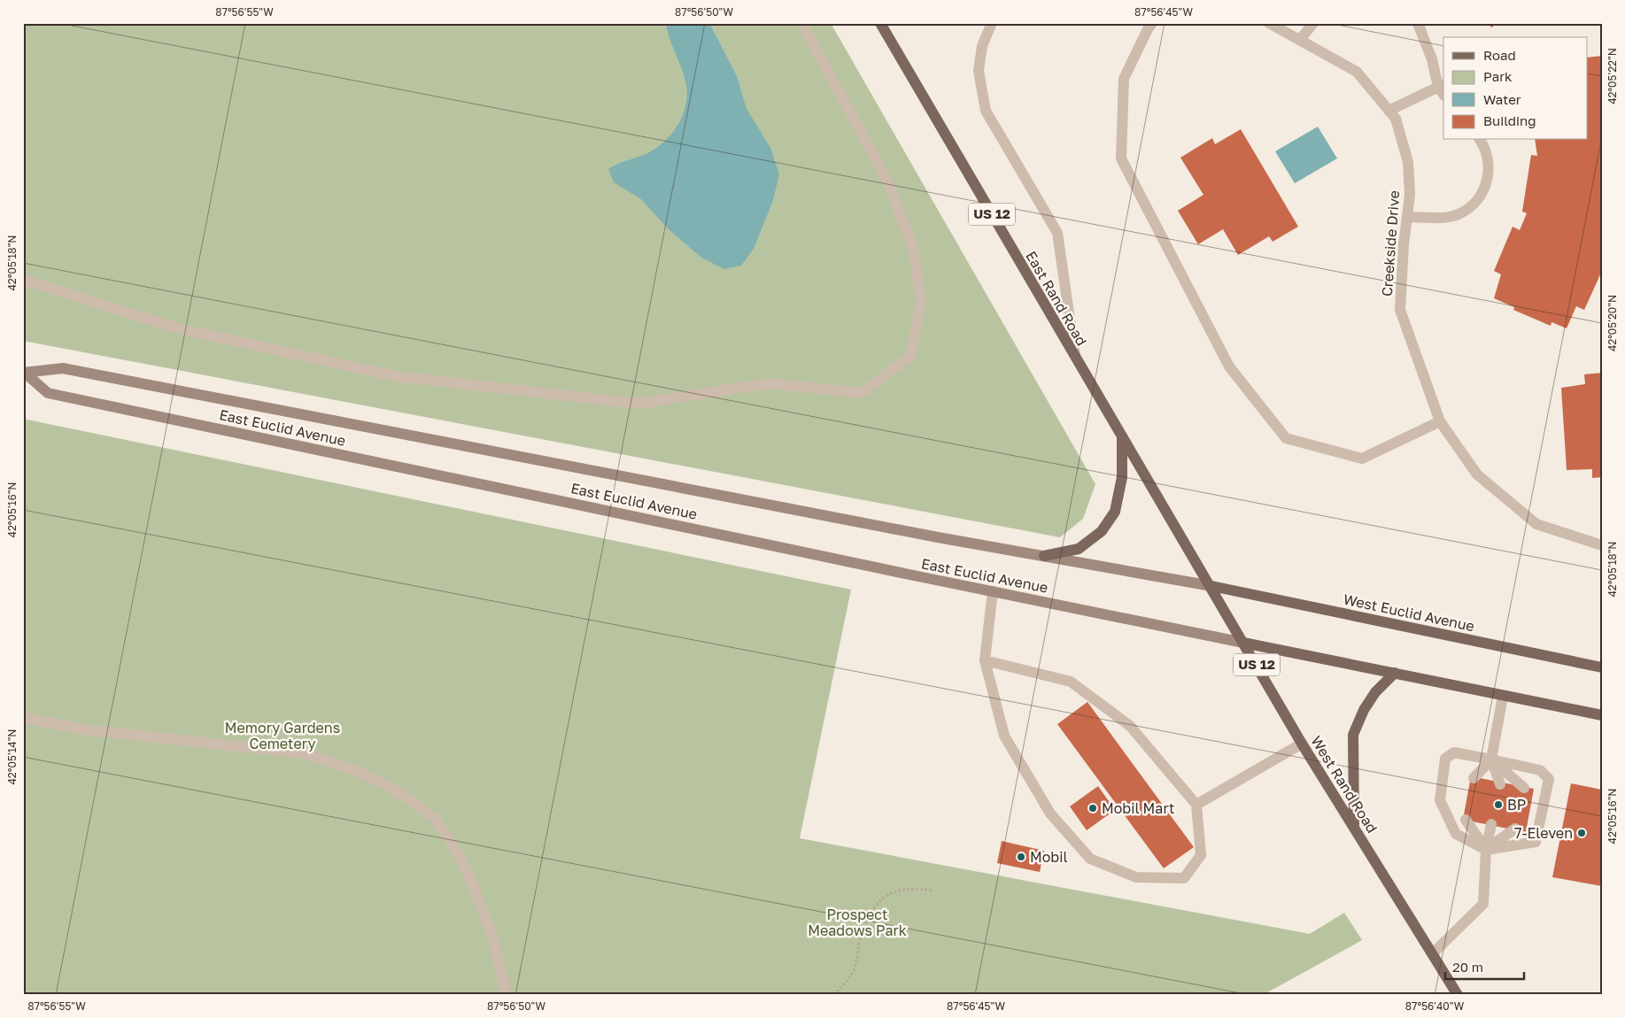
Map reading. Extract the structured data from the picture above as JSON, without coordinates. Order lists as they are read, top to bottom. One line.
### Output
{"streets":{"main road":["US 12","East Rand Road","East Euclid Avenue","West Euclid Avenue","West Rand Road"],"street":["Creekside Drive"]},"crossings":[["East Rand Road","East Euclid Avenue"],["East Rand Road","West Euclid Avenue"],["East Rand Road","West Rand Road"],["East Euclid Avenue","West Euclid Avenue"],["East Euclid Avenue","West Rand Road"],["West Euclid Avenue","West Rand Road"]],"parks":["Memory Gardens Cemetery","Prospect Meadows Park"],"places":["BP","Mobil Mart","7-Eleven","Mobil"],"legend":["Road","Park","Water","Building"],"scale_bar":"20 m","coordinates":["87°56'55\"W","87°56'50\"W","87°56'45\"W","42°05'22\"N","42°05'18\"N","42°05'20\"N","42°05'16\"N","42°05'14\"N","87°56'40\"W"]}
